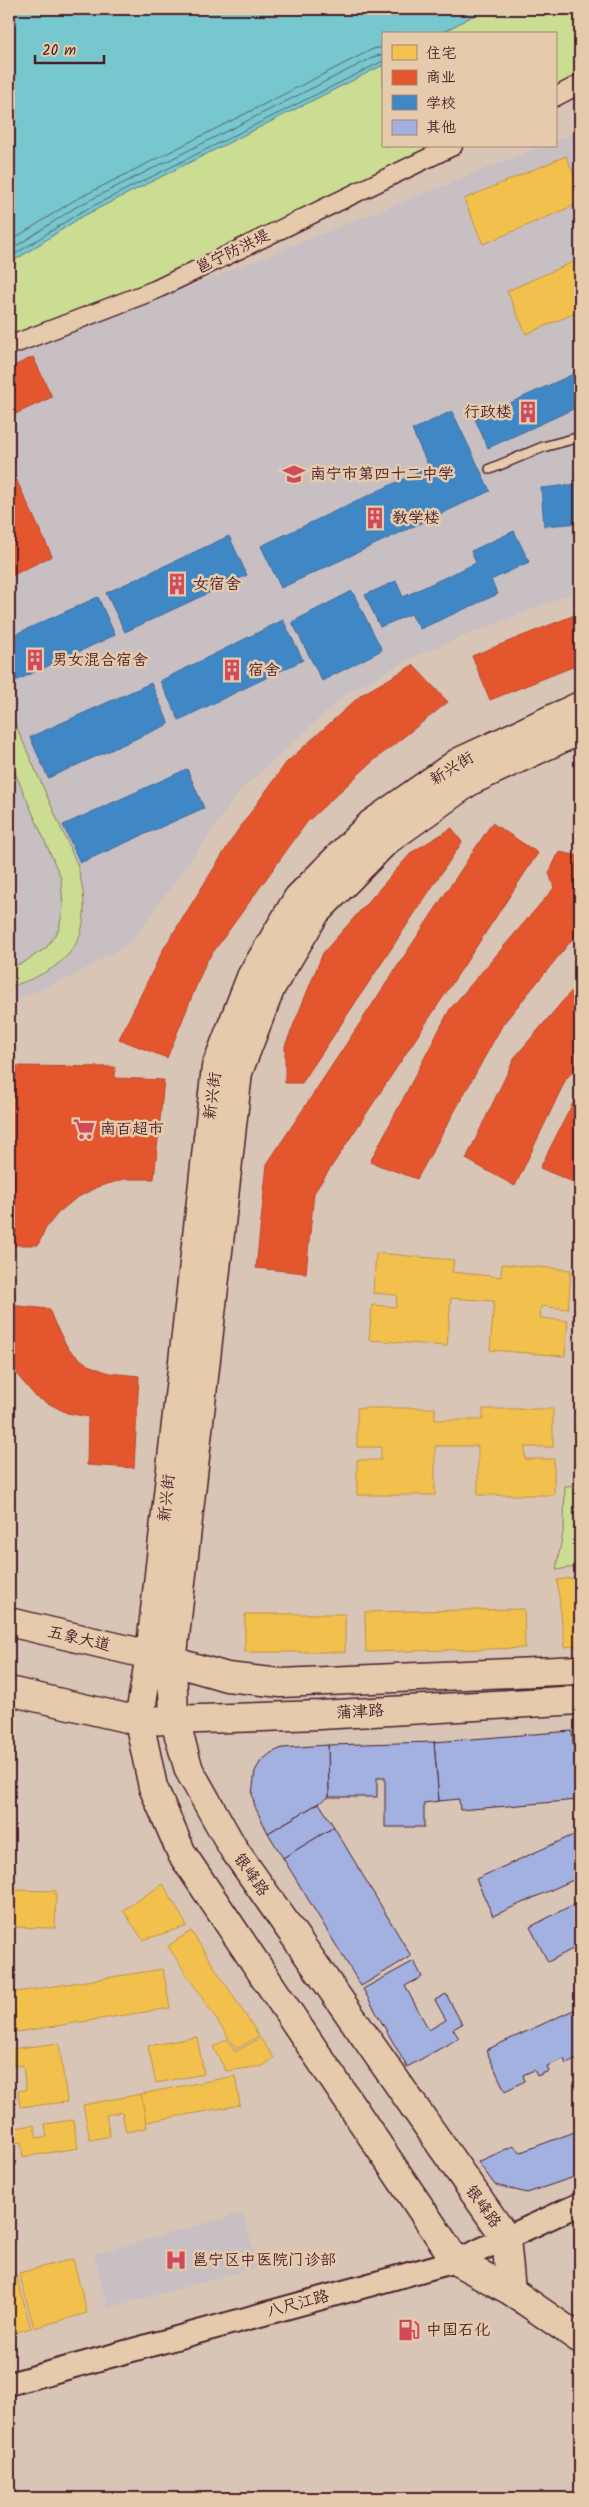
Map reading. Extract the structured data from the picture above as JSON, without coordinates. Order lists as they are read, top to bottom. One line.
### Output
{"streets":{"main road":["新兴街","五象大道","蒲津路","银峰路"],"street":["邕宁防洪堤","八尺江路"]},"crossings":[["新兴街","五象大道"],["新兴街","蒲津路"],["新兴街","银峰路"],["五象大道","蒲津路"],["五象大道","银峰路"],["蒲津路","银峰路"],["银峰路","八尺江路"]],"places":{"building":["行政楼","教学楼","女宿舍","男女混合宿舍","宿舍"],"school or university":["南宁市第四十二中学"],"supermarket":["南百超市"],"hospital":["邕宁区中医院门诊部"],"fuel station":["中国石化"]},"legend":["住宅","商业","学校","其他"],"scale_bar":"20 m"}
